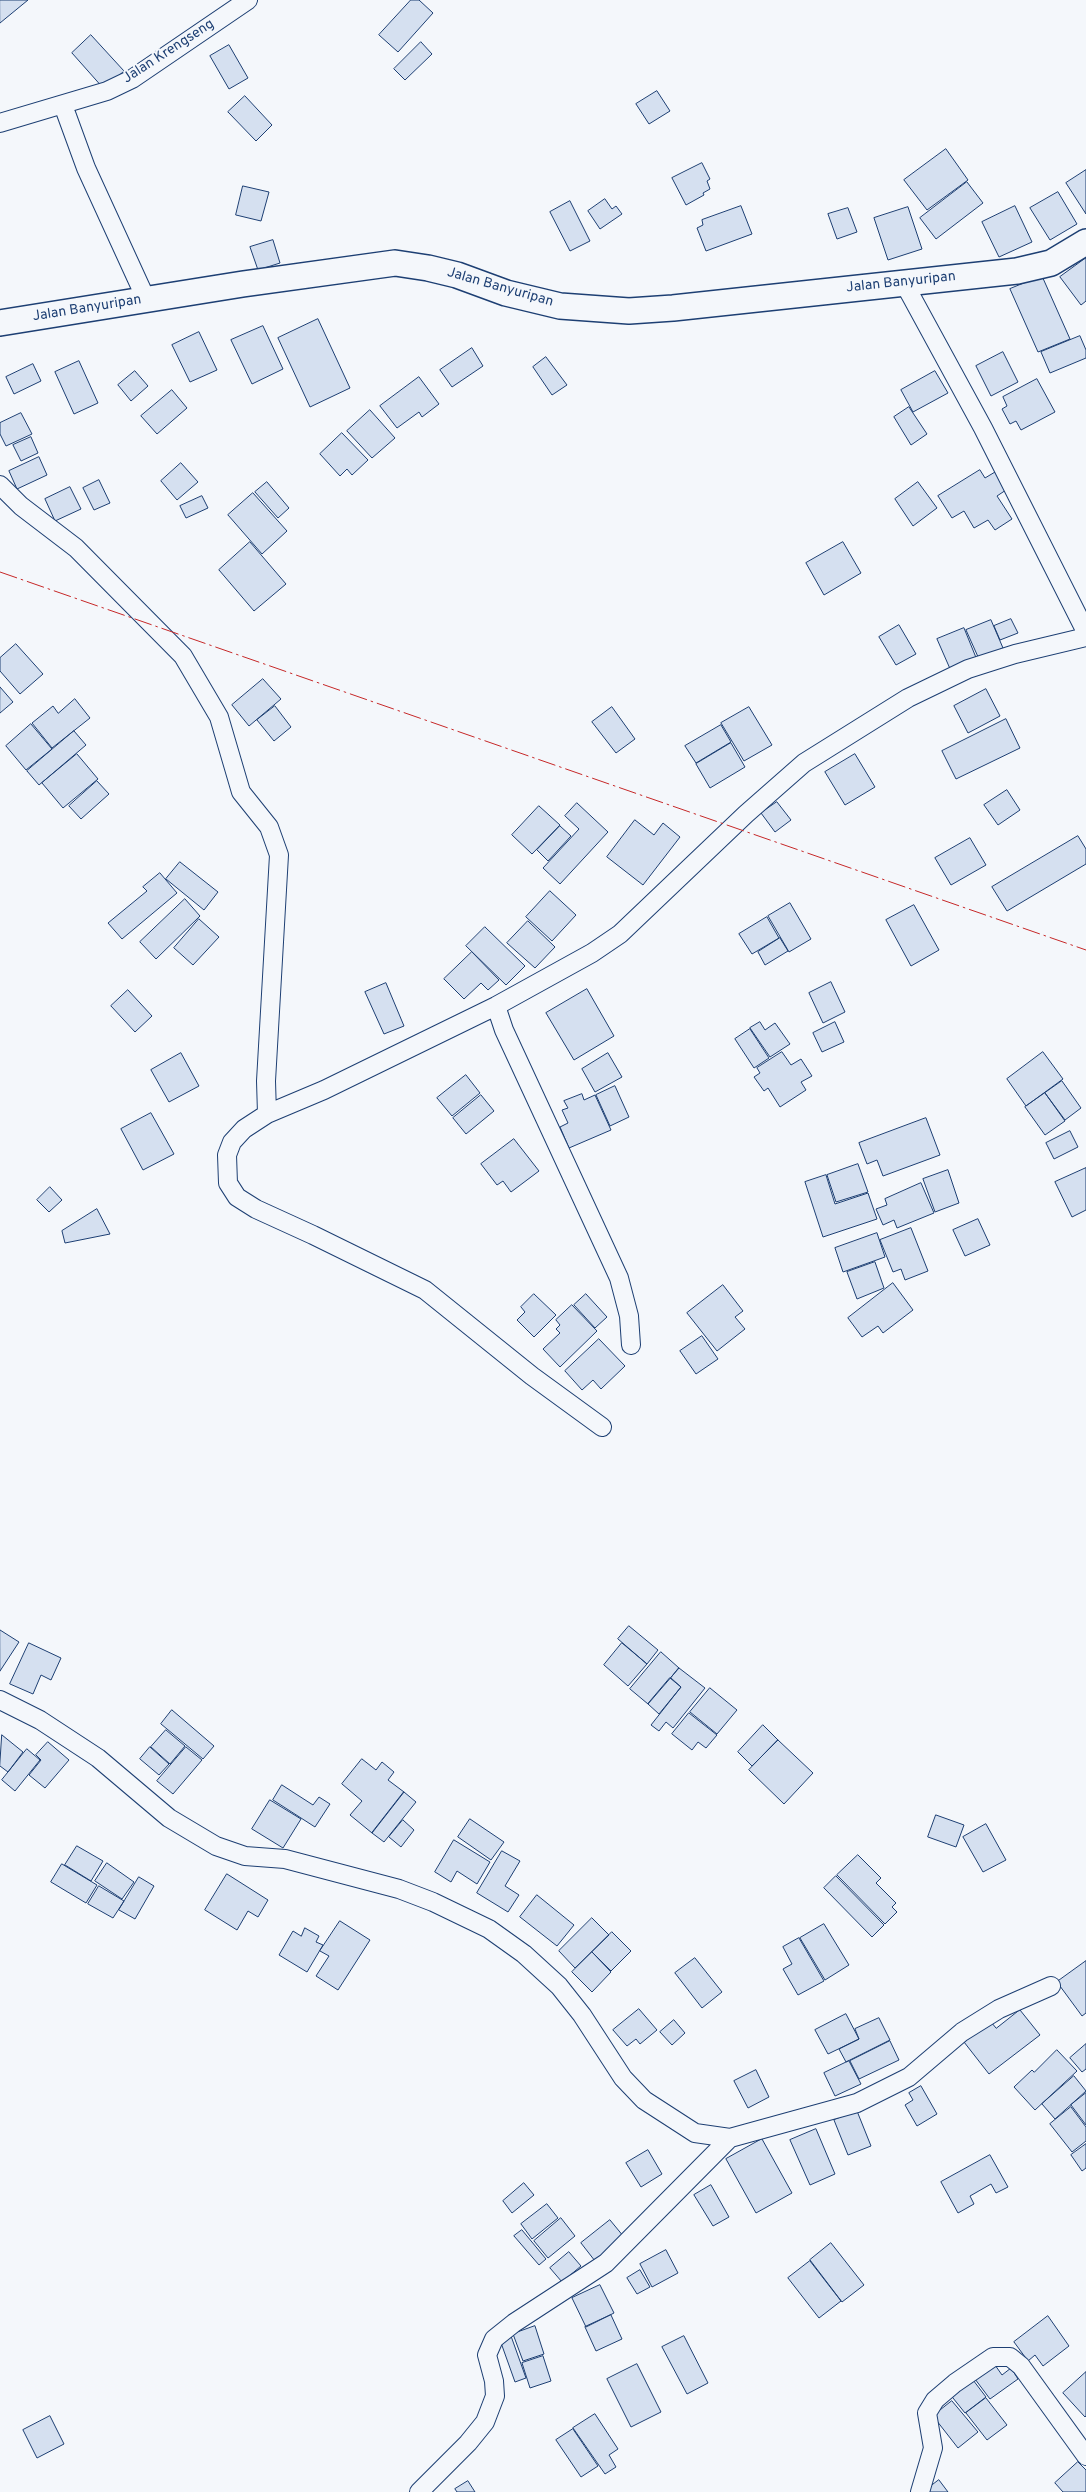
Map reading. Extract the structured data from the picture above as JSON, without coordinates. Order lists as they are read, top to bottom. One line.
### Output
{"streets":{"street":["Jalan Krengseng","Jalan Banyuripan"]}}
